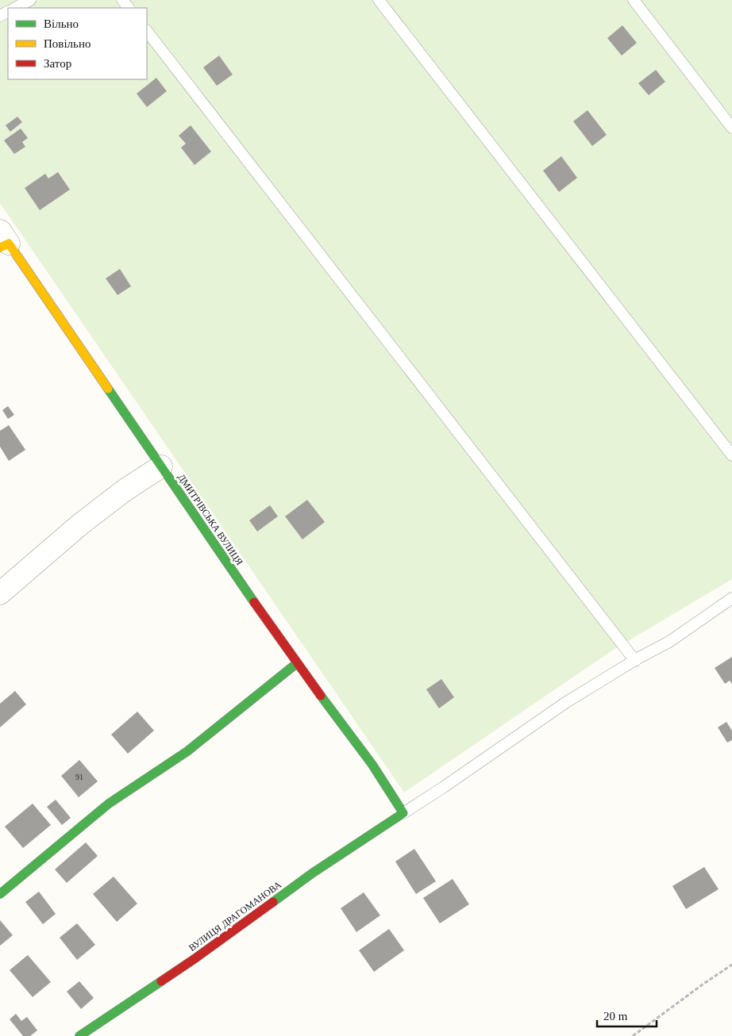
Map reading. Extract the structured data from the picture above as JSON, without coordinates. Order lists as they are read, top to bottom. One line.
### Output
{"streets":{"street":["ДМИТРІВСЬКА ВУЛИЦЯ","ВУЛИЦЯ ДРАГОМАНОВА"]},"crossings":[["ДМИТРІВСЬКА ВУЛИЦЯ","ВУЛИЦЯ ДРАГОМАНОВА"]],"house_numbers":["91"],"legend":["Вільно","Повільно","Затор"],"scale_bar":"20 m"}
